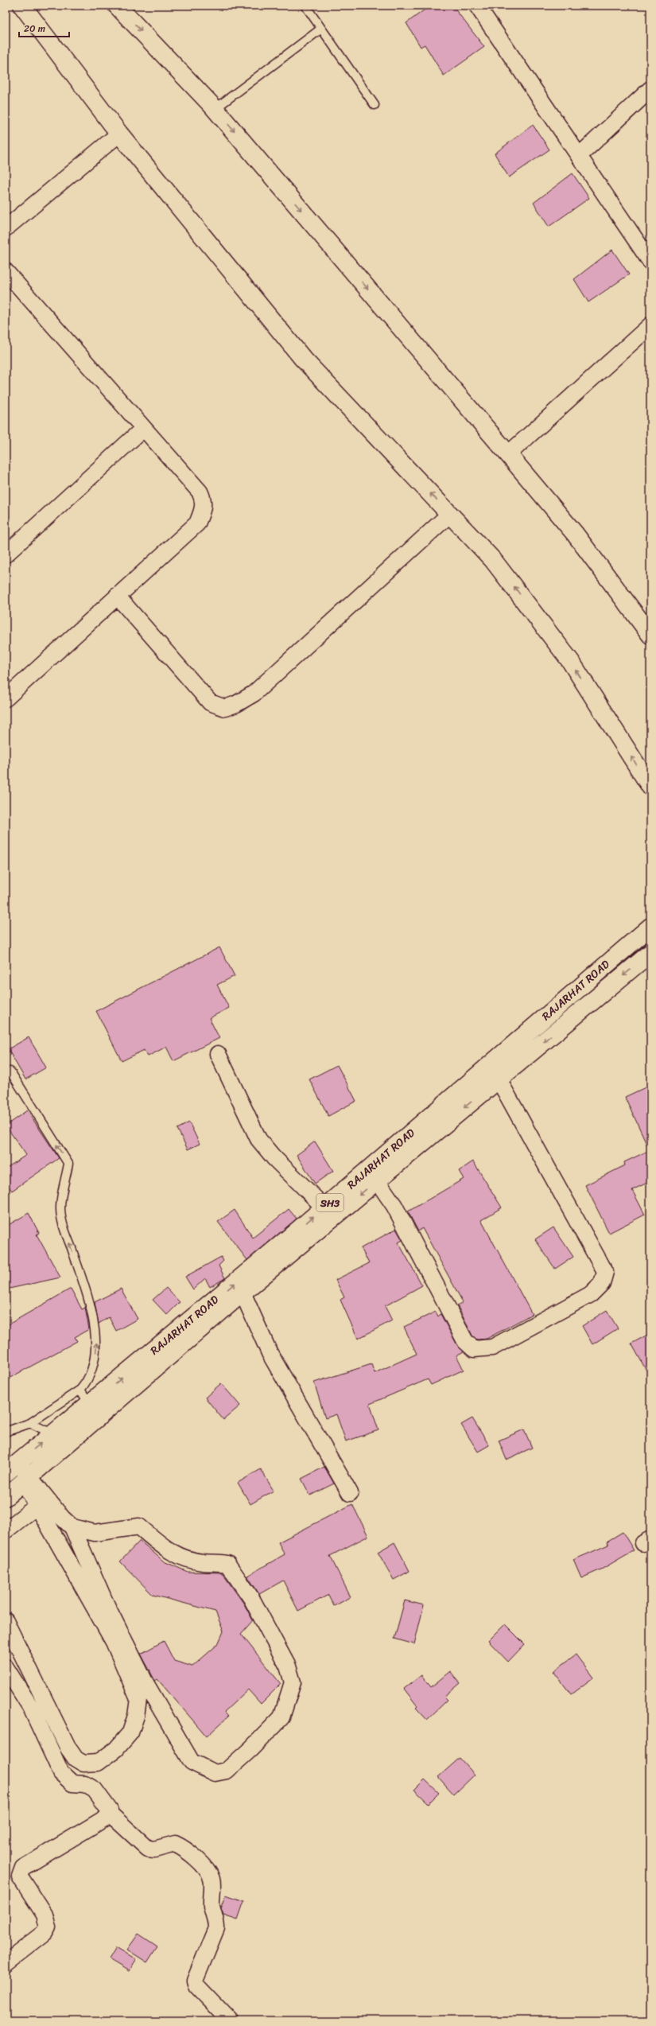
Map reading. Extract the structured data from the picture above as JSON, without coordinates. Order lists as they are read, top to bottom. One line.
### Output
{"streets":{"main road":["RAJARHAT ROAD","SH3"]},"scale_bar":"20 m"}
